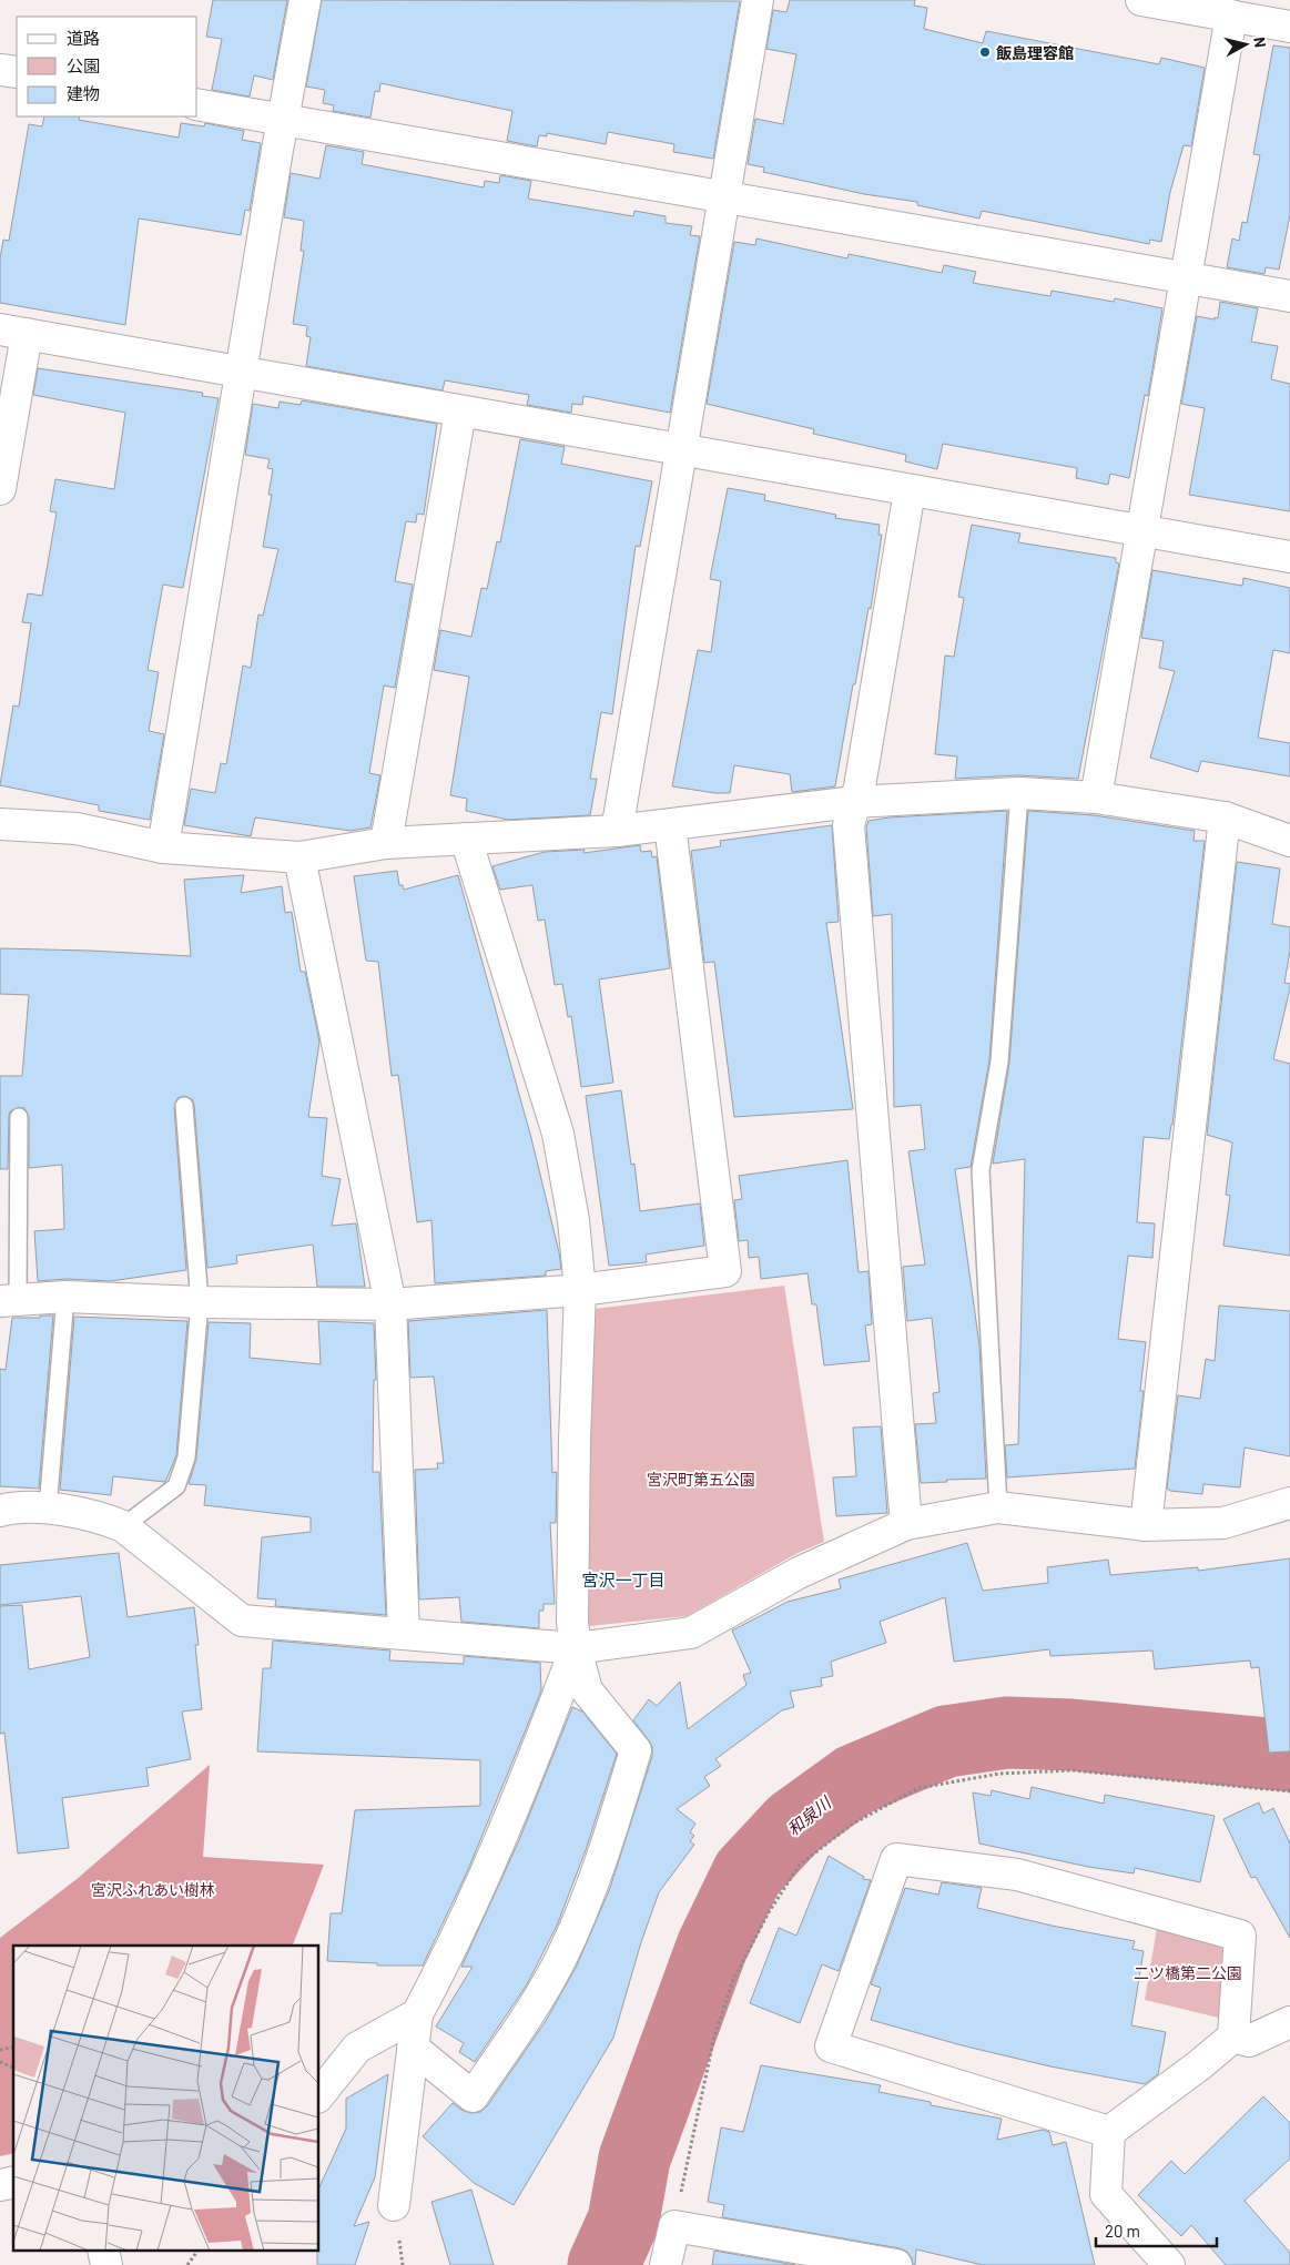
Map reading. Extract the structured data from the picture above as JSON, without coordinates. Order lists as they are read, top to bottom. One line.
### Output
{"districts":["宮沢一丁目"],"water":["和泉川"],"parks":["宮沢町第五公園","宮沢ふれあい樹林","二ツ橋第二公園"],"places":["飯島理容館"],"legend":["道路","公園","建物"],"scale_bar":"20 m","north":"right"}
